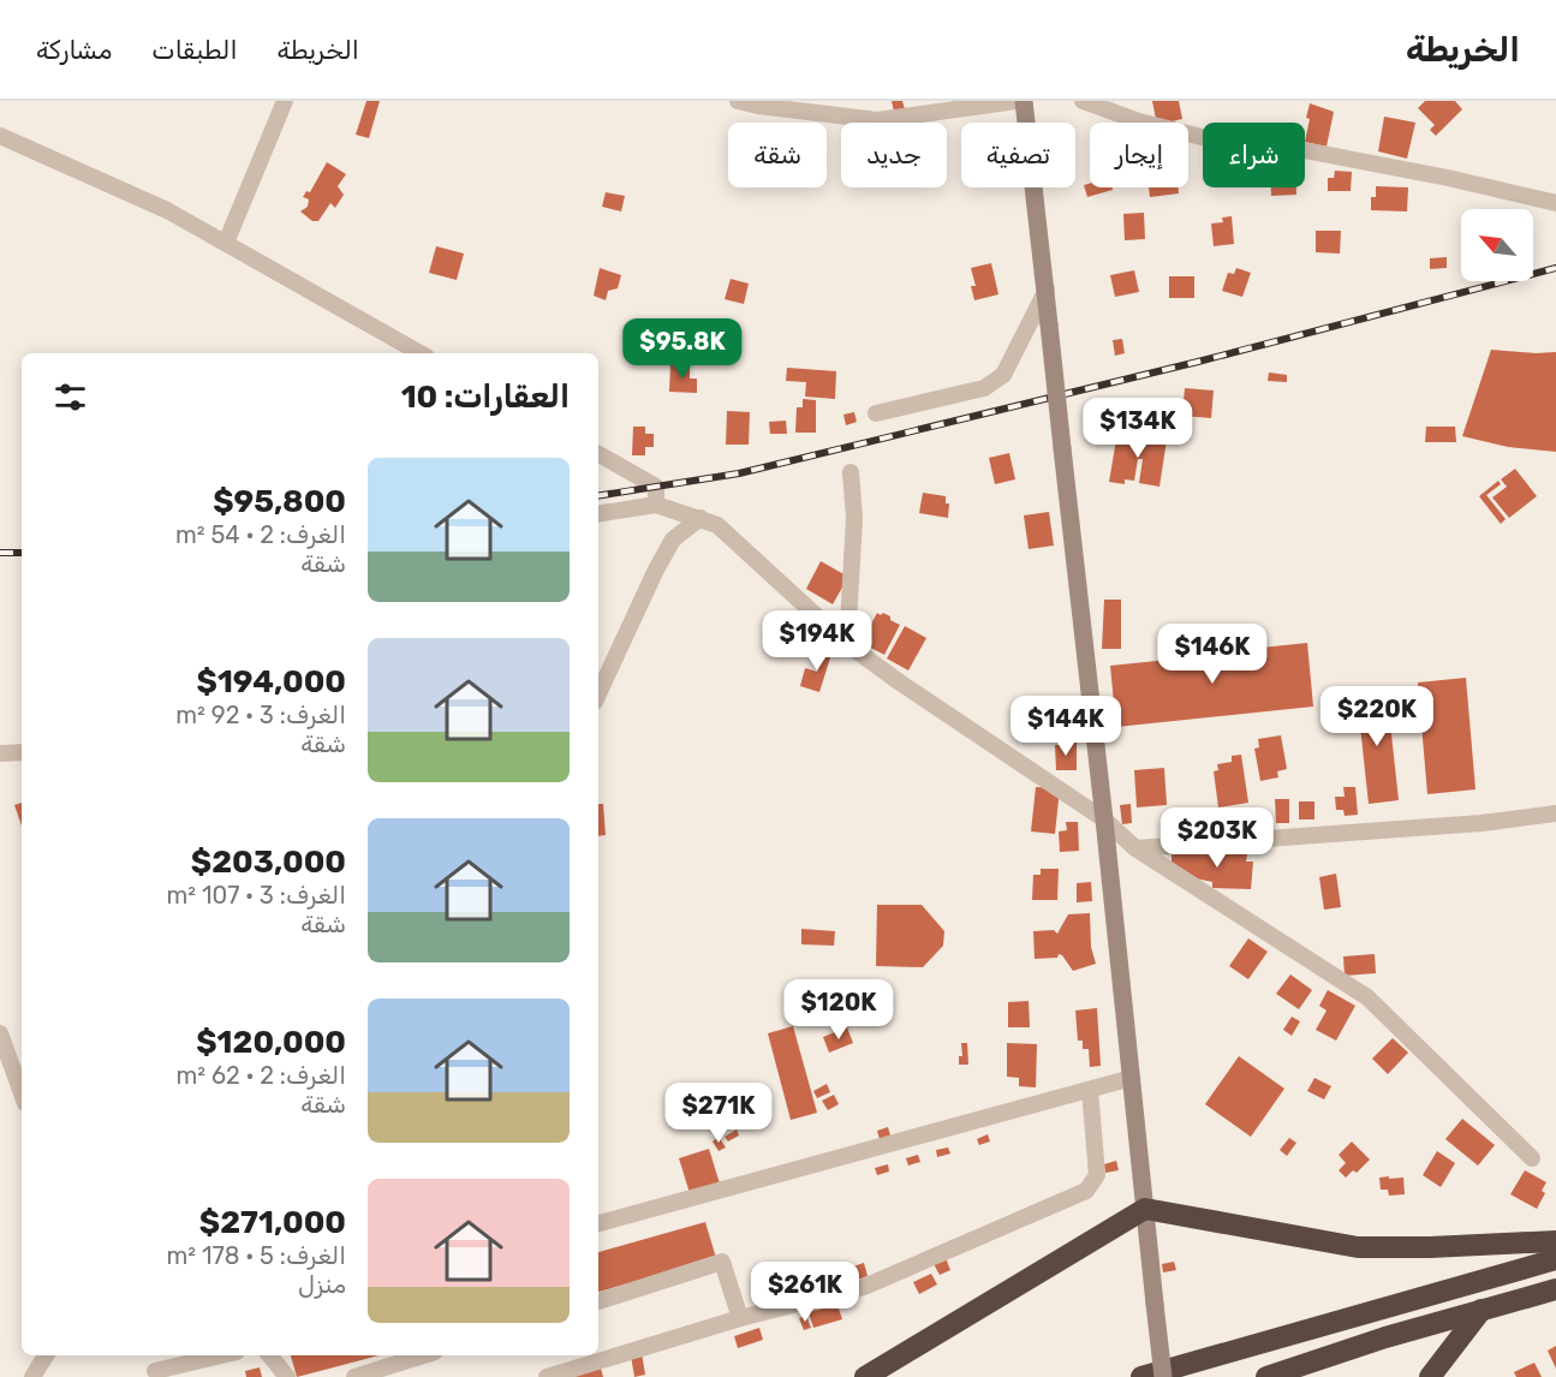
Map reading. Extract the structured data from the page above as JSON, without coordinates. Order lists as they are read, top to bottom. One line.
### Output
{"north":"top left","page":{"header":"الخريطة","nav":["الخريطة","الطبقات","مشاركة"],"chip":["شراء","إيجار","تصفية","جديد","شقة"],"price":["$95.8K","$134K","$194K","$146K","$220K","$144K","$203K","$120K","$271K","$261K"],"heading":"العقارات: 10","list":[{"name":"$95,800","note":"الغرف: 2 · 54 m² · شقة"},{"name":"$194,000","note":"الغرف: 3 · 92 m² · شقة"},{"name":"$203,000","note":"الغرف: 3 · 107 m² · شقة"},{"name":"$120,000","note":"الغرف: 2 · 62 m² · شقة"},{"name":"$271,000","note":"الغرف: 5 · 178 m² · منزل"}]}}
